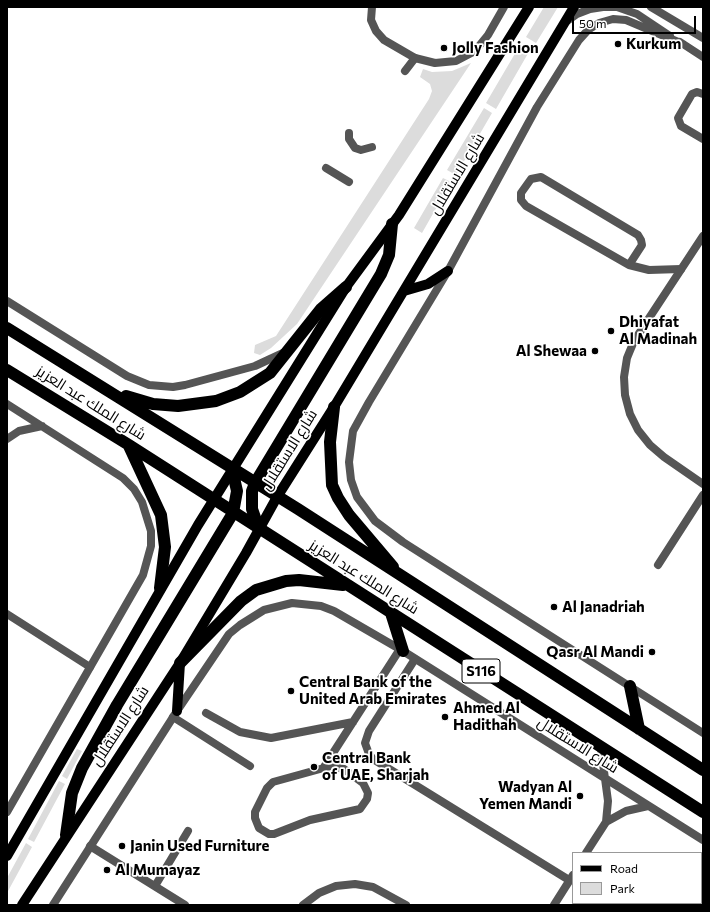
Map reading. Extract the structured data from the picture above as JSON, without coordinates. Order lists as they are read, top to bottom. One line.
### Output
{"streets":{"highway":["شارع الملك عبد العزيز","S116"],"main road":["شارع الاستقلال"]},"crossings":[["شارع الاستقلال","شارع الملك عبد العزيز"]],"places":["Kurkum","Jolly Fashion","Dhiyafat Al Madinah","Al Shewaa","Al Janadriah","Qasr Al Mandi","Central Bank of the United Arab Emirates","Ahmed Al Hadithah","Central Bank of UAE, Sharjah","Wadyan Al Yemen Mandi","Janin Used Furniture","Al Mumayaz"],"legend":["Road","Park"],"scale_bar":"50 m"}
